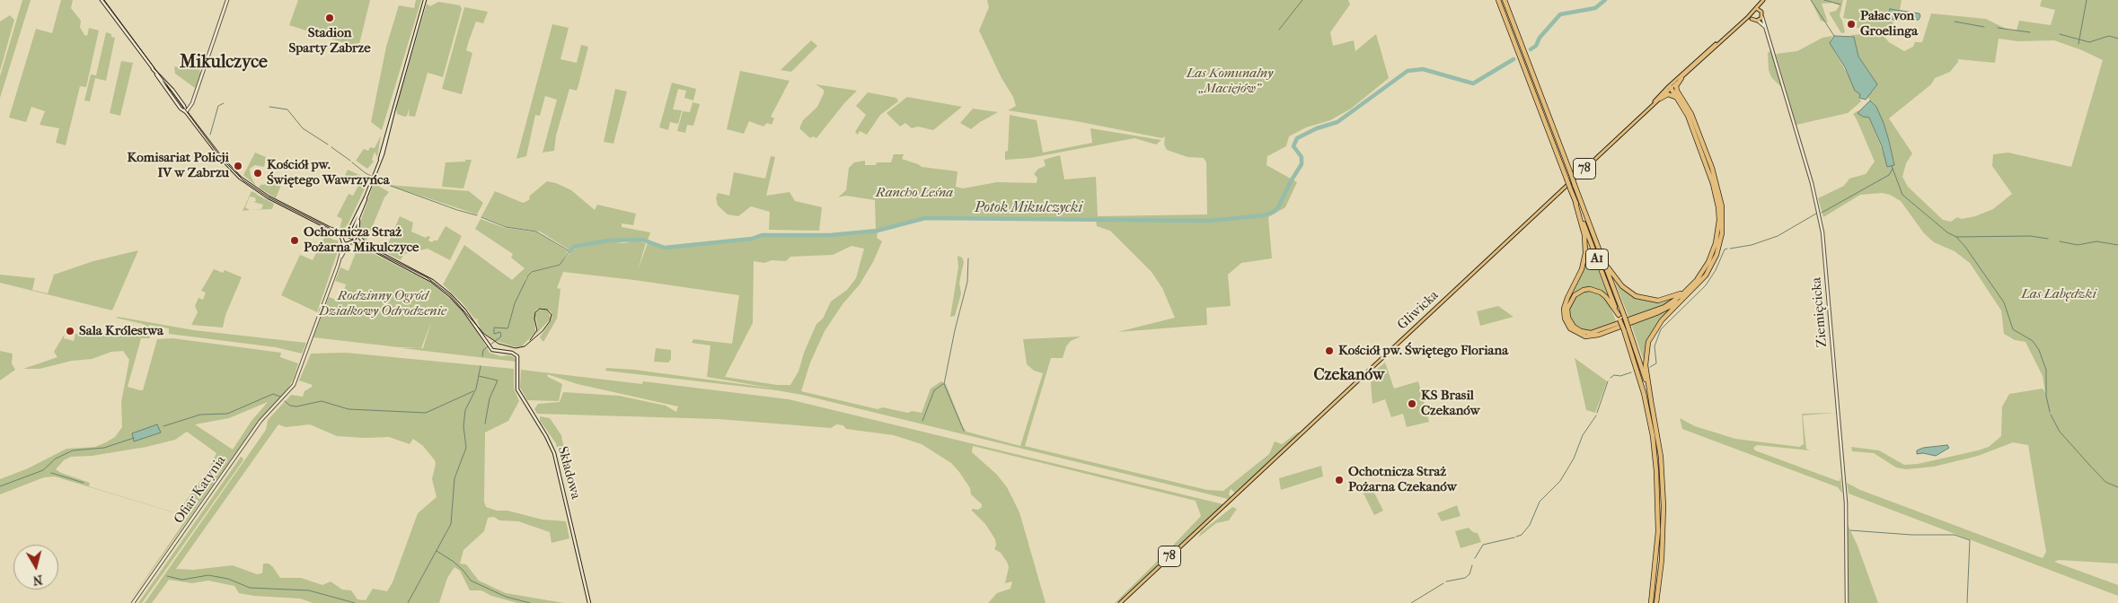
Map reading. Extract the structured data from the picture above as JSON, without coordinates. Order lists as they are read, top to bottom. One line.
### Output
{"streets":{"highway":["A1"],"main road":["78","Gliwicka","Ziemięcicka","Składowa","Ofiar Katynia"]},"crossings":[["78","Gliwicka"],["78","Ziemięcicka"]],"districts":["Mikulczyce","Czekanów"],"water":["Potok Mikulczycki"],"parks":["Las Komunalny „Maciejów”","Rancho Leśna","Las Łabędzki","Rodzinny Ogród Działkowy Odrodzenie"],"places":["Stadion Sparty Zabrze","Pałac von Groelinga","Komisariat Policji IV w Zabrzu","Kościół pw. Świętego Wawrzyńca","Ochotnicza Straż Pożarna Mikulczyce","Sala Królestwa","Kościół pw. Świętego Floriana","KS Brasil Czekanów","Ochotnicza Straż Pożarna Czekanów"],"north":"bottom"}
